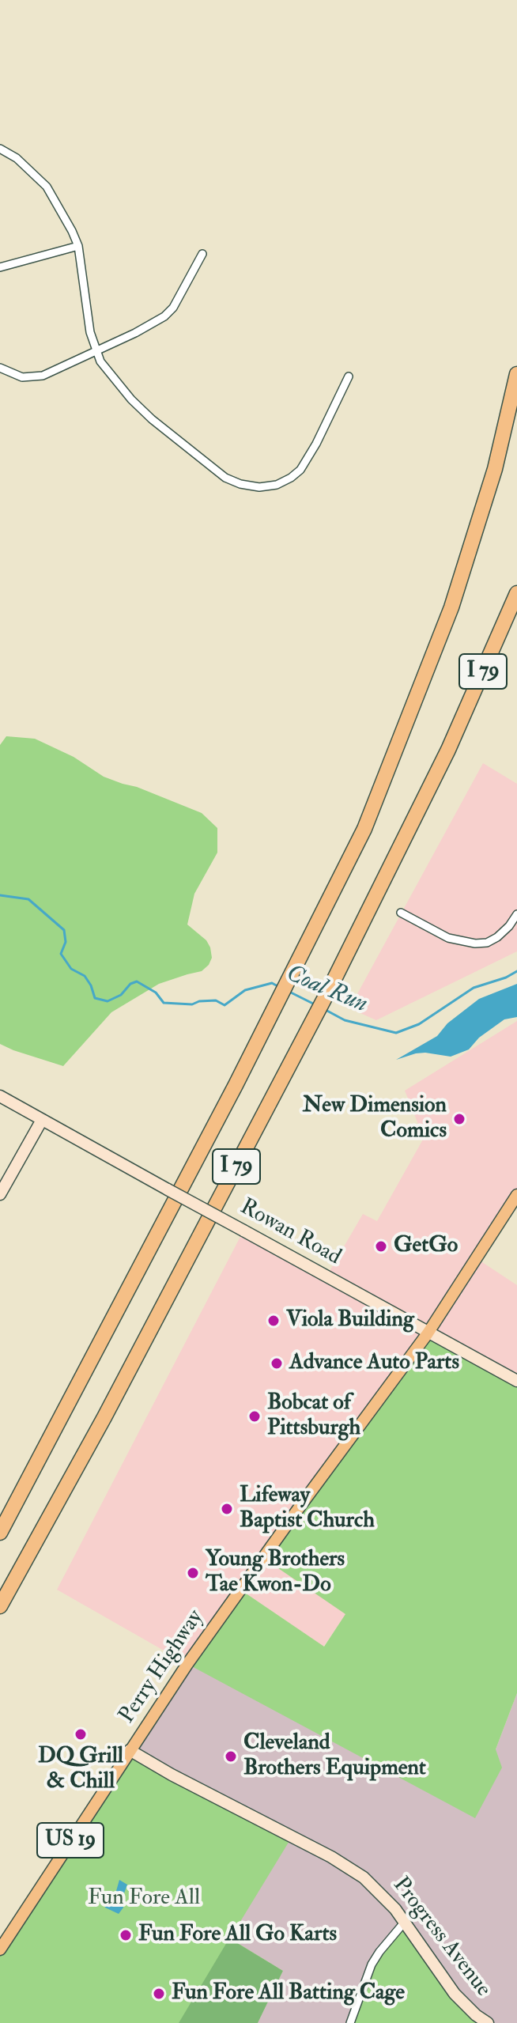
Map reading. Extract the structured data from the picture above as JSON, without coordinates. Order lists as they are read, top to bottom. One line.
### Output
{"streets":{"highway":["I 79"],"main road":["Perry Highway","US 19"],"street":["Rowan Road","Progress Avenue"]},"crossings":[["Rowan Road","Perry Highway"],["Perry Highway","Progress Avenue"]],"water":["Coal Run"],"parks":["Fun Fore All"],"places":["New Dimension Comics","GetGo","Viola Building","Advance Auto Parts","Bobcat of Pittsburgh","Lifeway Baptist Church","Young Brothers Tae Kwon-Do","DQ Grill & Chill","Cleveland Brothers Equipment","Fun Fore All Go Karts","Fun Fore All Batting Cage"]}
